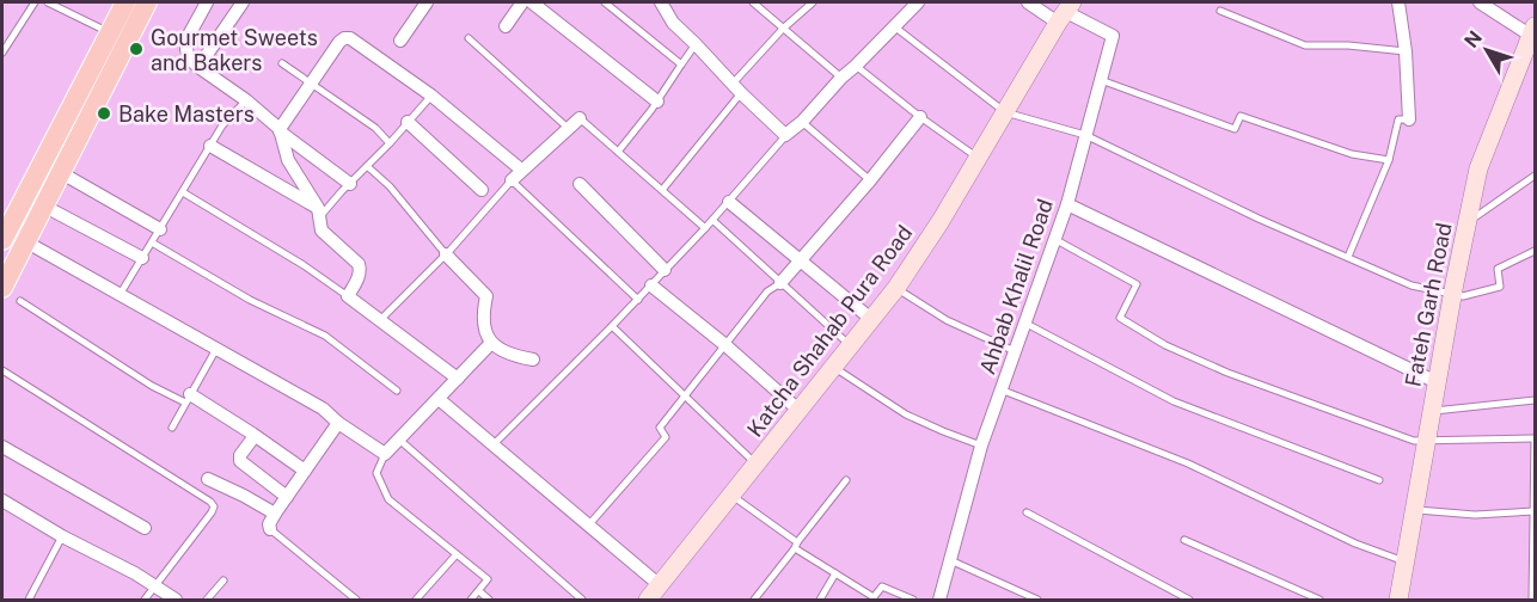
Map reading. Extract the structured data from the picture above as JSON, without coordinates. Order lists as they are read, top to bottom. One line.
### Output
{"streets":{"street":["Ahbab Khalil Road","Fateh Garh Road","Katcha Shahab Pura Road"]},"crossings":[["Ahbab Khalil Road","Katcha Shahab Pura Road"]],"places":["Gourmet Sweets and Bakers","Bake Masters"],"north":"top left"}
